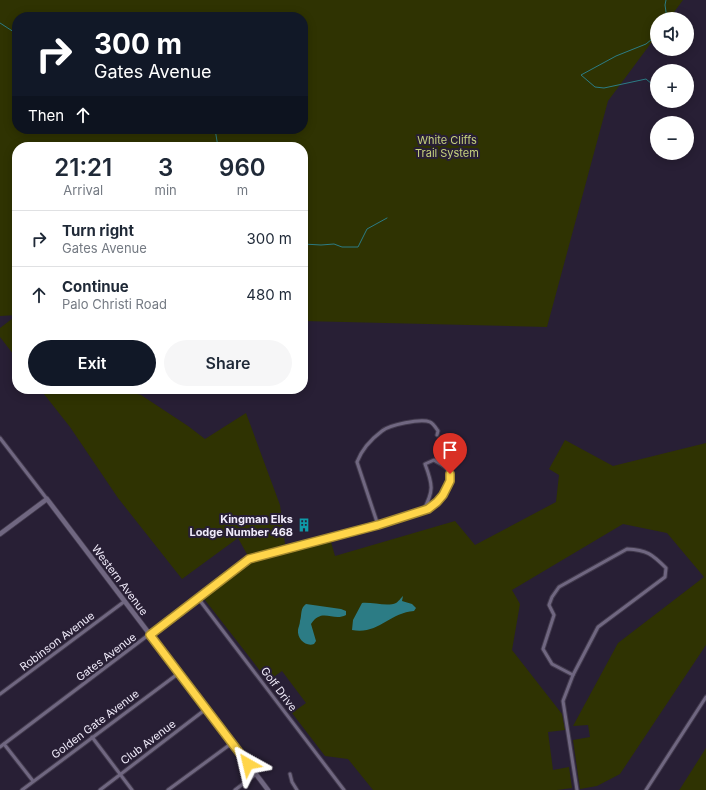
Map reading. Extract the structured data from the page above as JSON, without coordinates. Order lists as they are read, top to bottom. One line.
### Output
{"streets":{"street":["Western Avenue","Robinson Avenue","Gates Avenue","Golf Drive","Golden Gate Avenue","Club Avenue"]},"crossings":[["Western Avenue","Robinson Avenue"],["Western Avenue","Gates Avenue"],["Western Avenue","Golden Gate Avenue"],["Western Avenue","Club Avenue"],["Gates Avenue","Golf Drive"]],"parks":["White Cliffs Trail System"],"places":{"building":["Kingman Elks Lodge Number 468"]},"page":{"map_buttons":["+","−"],"turn":["300 m","Gates Avenue"],"then":"Then","eta":["21:21","Arrival","3","min","960","m"],"list":[{"name":"Turn right","note":"Gates Avenue","value":"300 m"},{"name":"Continue","note":"Palo Christi Road","value":"480 m"}],"buttons":["Exit","Share"]}}
